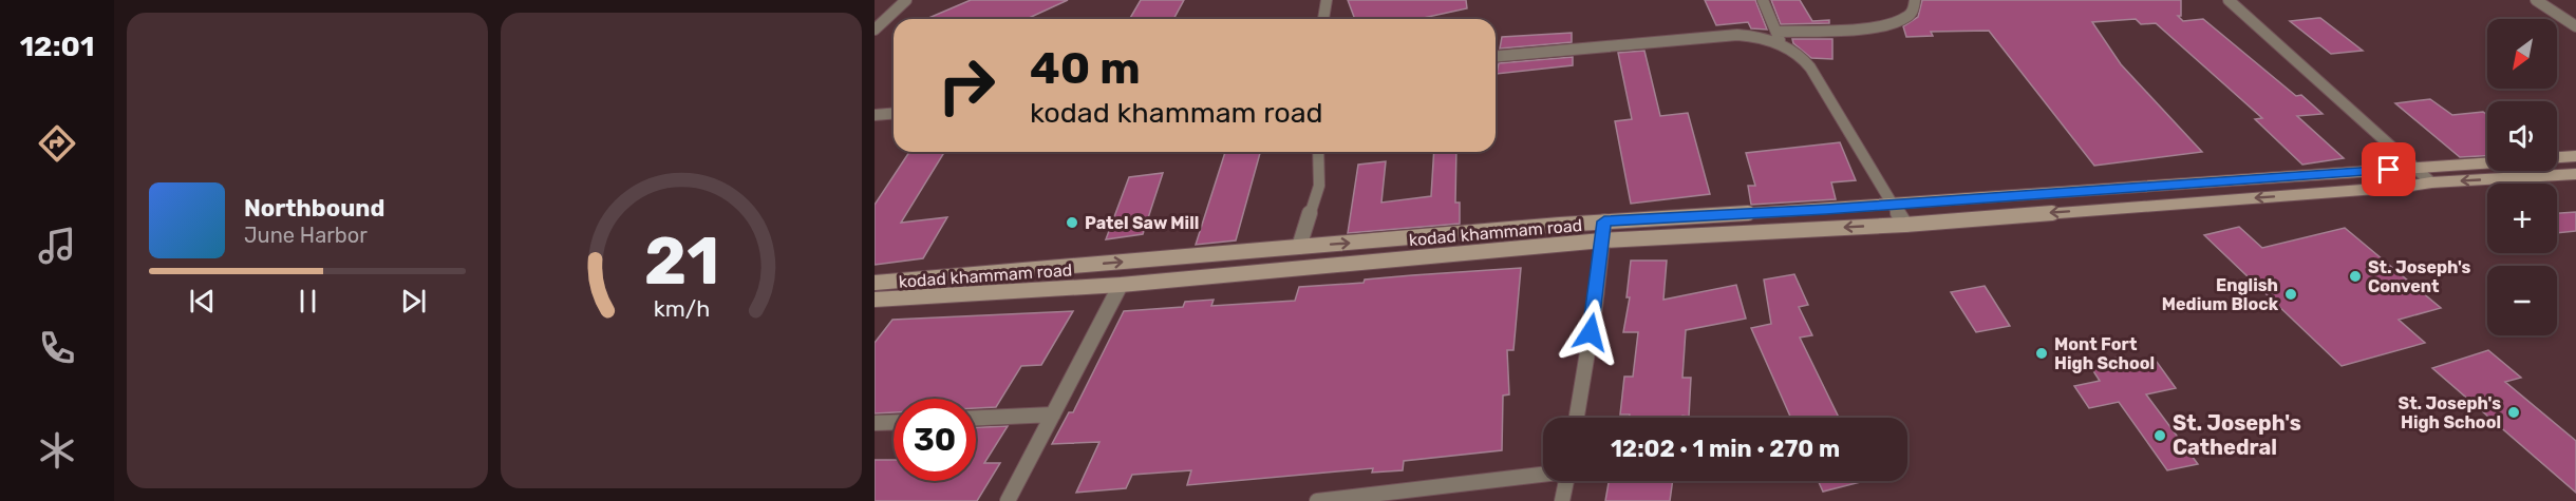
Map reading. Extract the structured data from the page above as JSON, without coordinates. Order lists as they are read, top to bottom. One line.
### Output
{"streets":{"main road":["kodad khammam road"]},"places":["Patel Saw Mill","St. Joseph's Convent","English Medium Block","Mont Fort High School","St. Joseph's High School","St. Joseph's Cathedral"],"north":"bottom left","page":{"tabs":"12:01","map_buttons":["+","−"],"turn":["40 m","kodad khammam road"],"song":["Northbound","June Harbor"],"limit":"30","trip":"12:02 · 1 min · 270 m","gauge":["21","km/h"]}}
